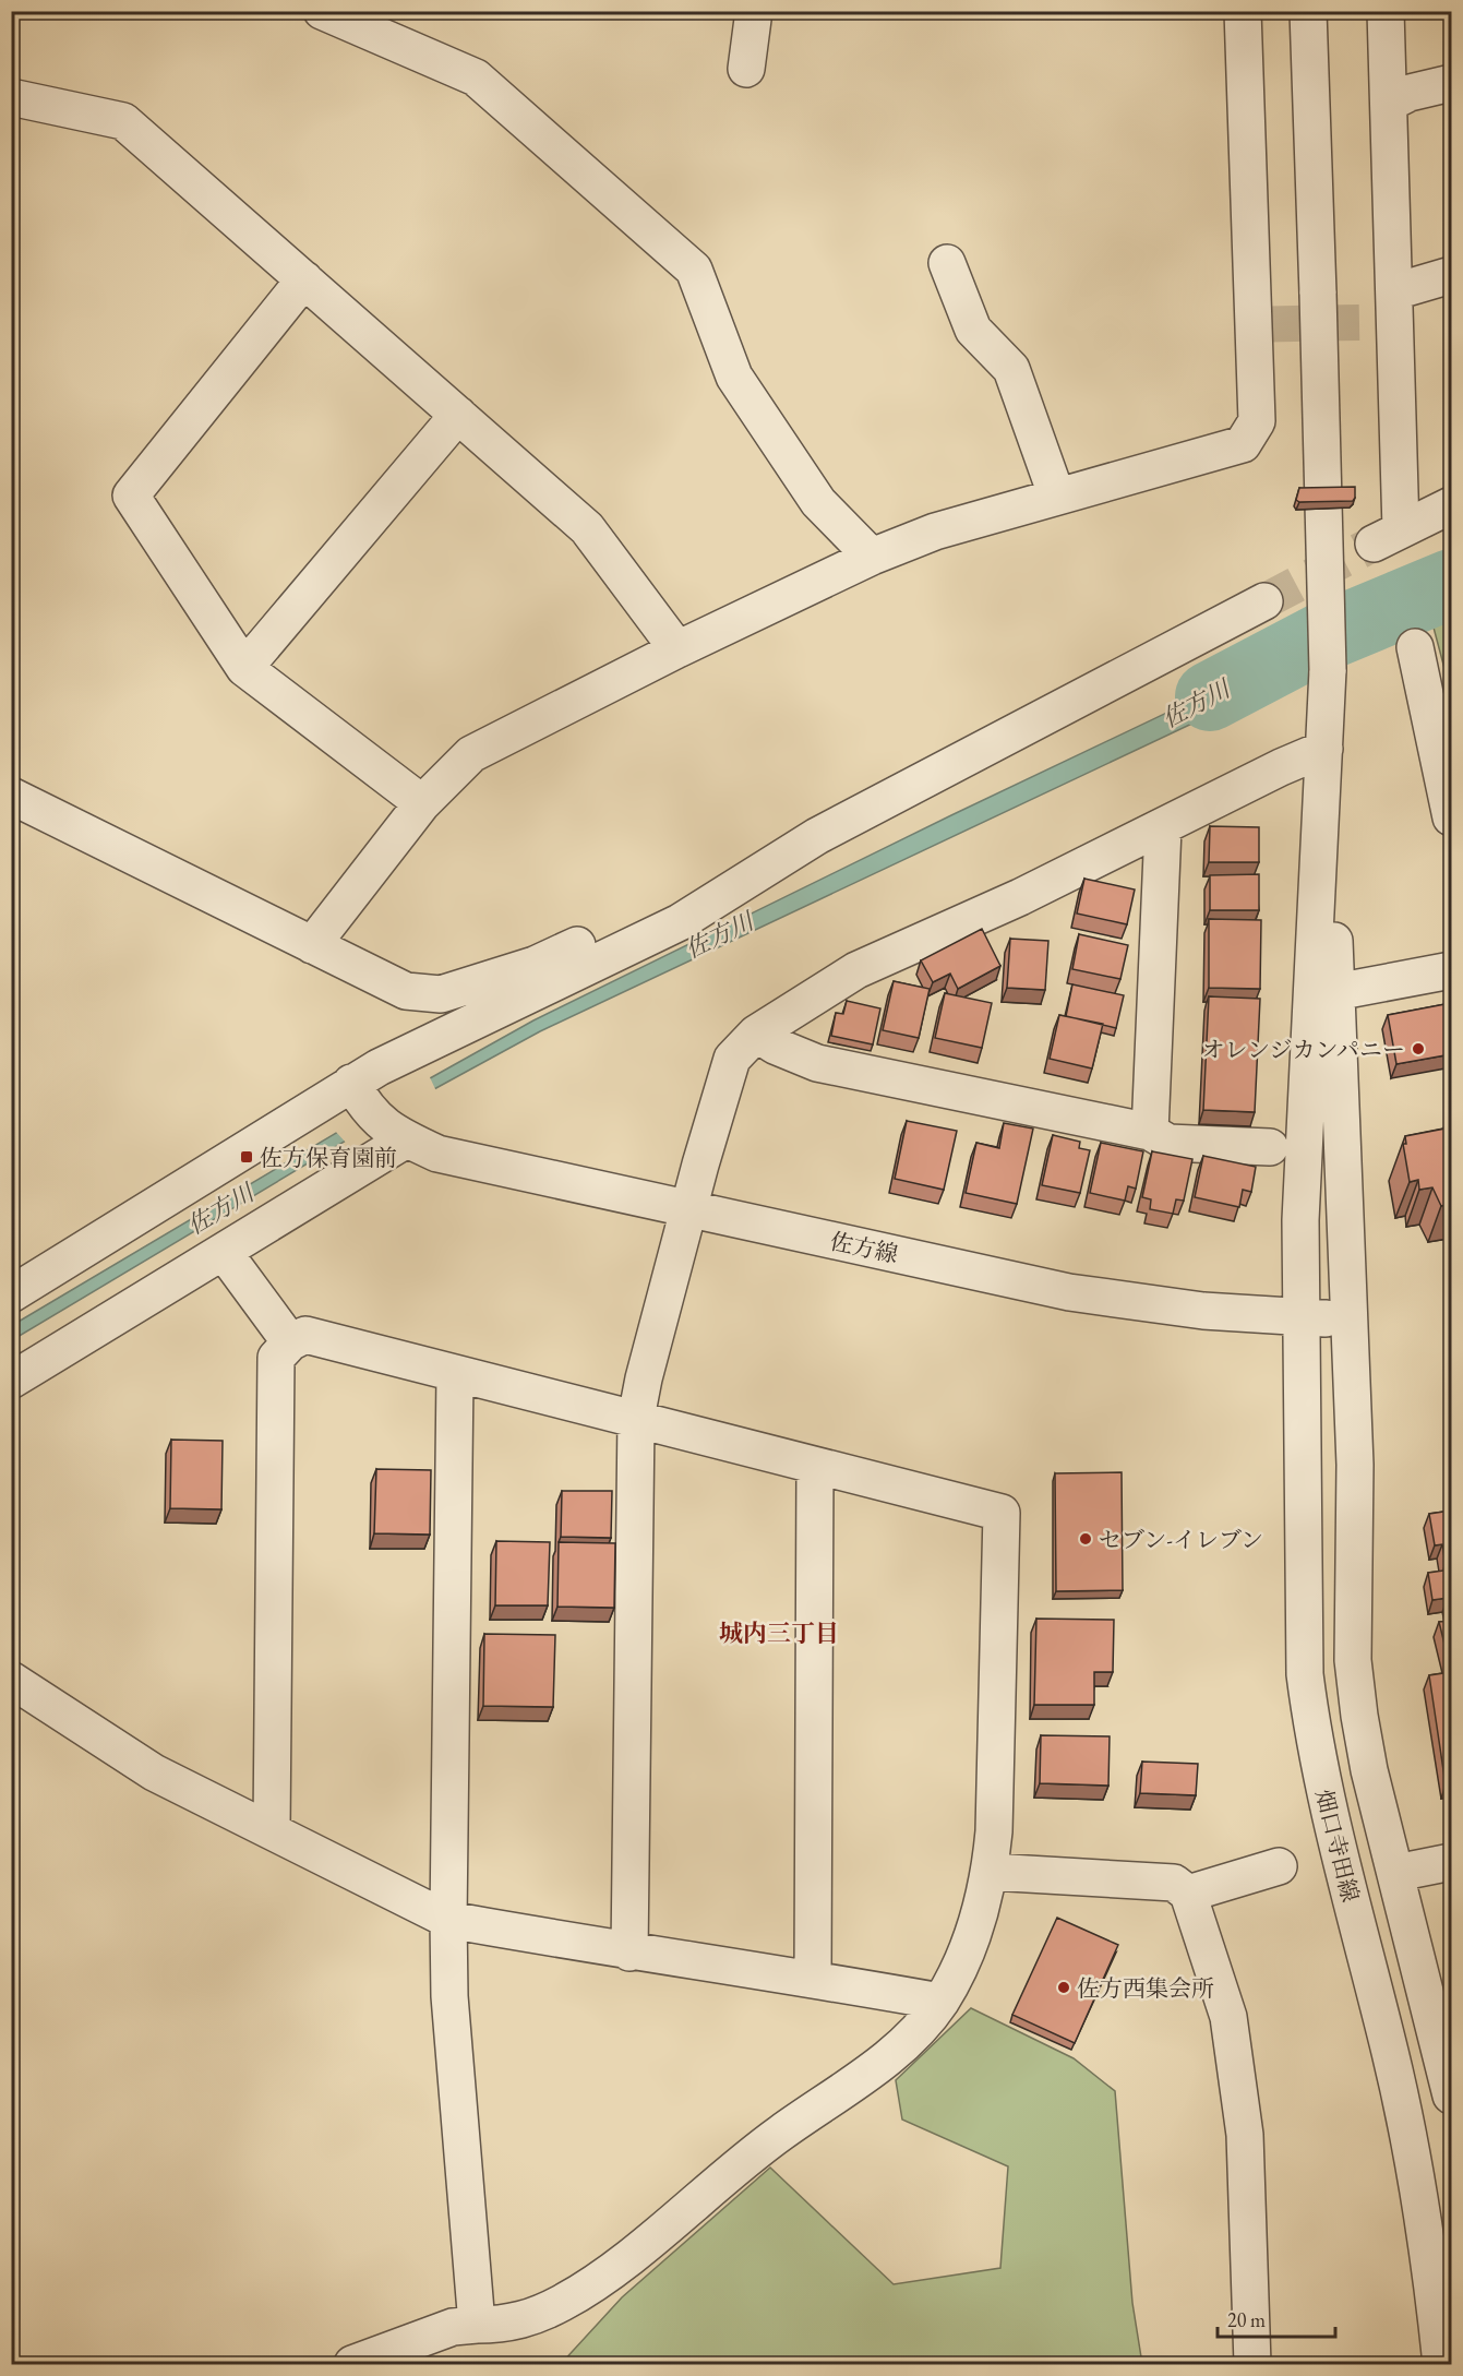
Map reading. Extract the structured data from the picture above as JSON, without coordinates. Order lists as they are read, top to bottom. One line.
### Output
{"streets":{"street":["佐方線","畑口寺田線"]},"crossings":[["佐方線","畑口寺田線"]],"districts":["城内三丁目"],"water":["佐方川"],"places":{"other":["オレンジカンパニー","セブン-イレブン","佐方西集会所"],"transit":["佐方保育園前"]},"scale_bar":"20 m"}
